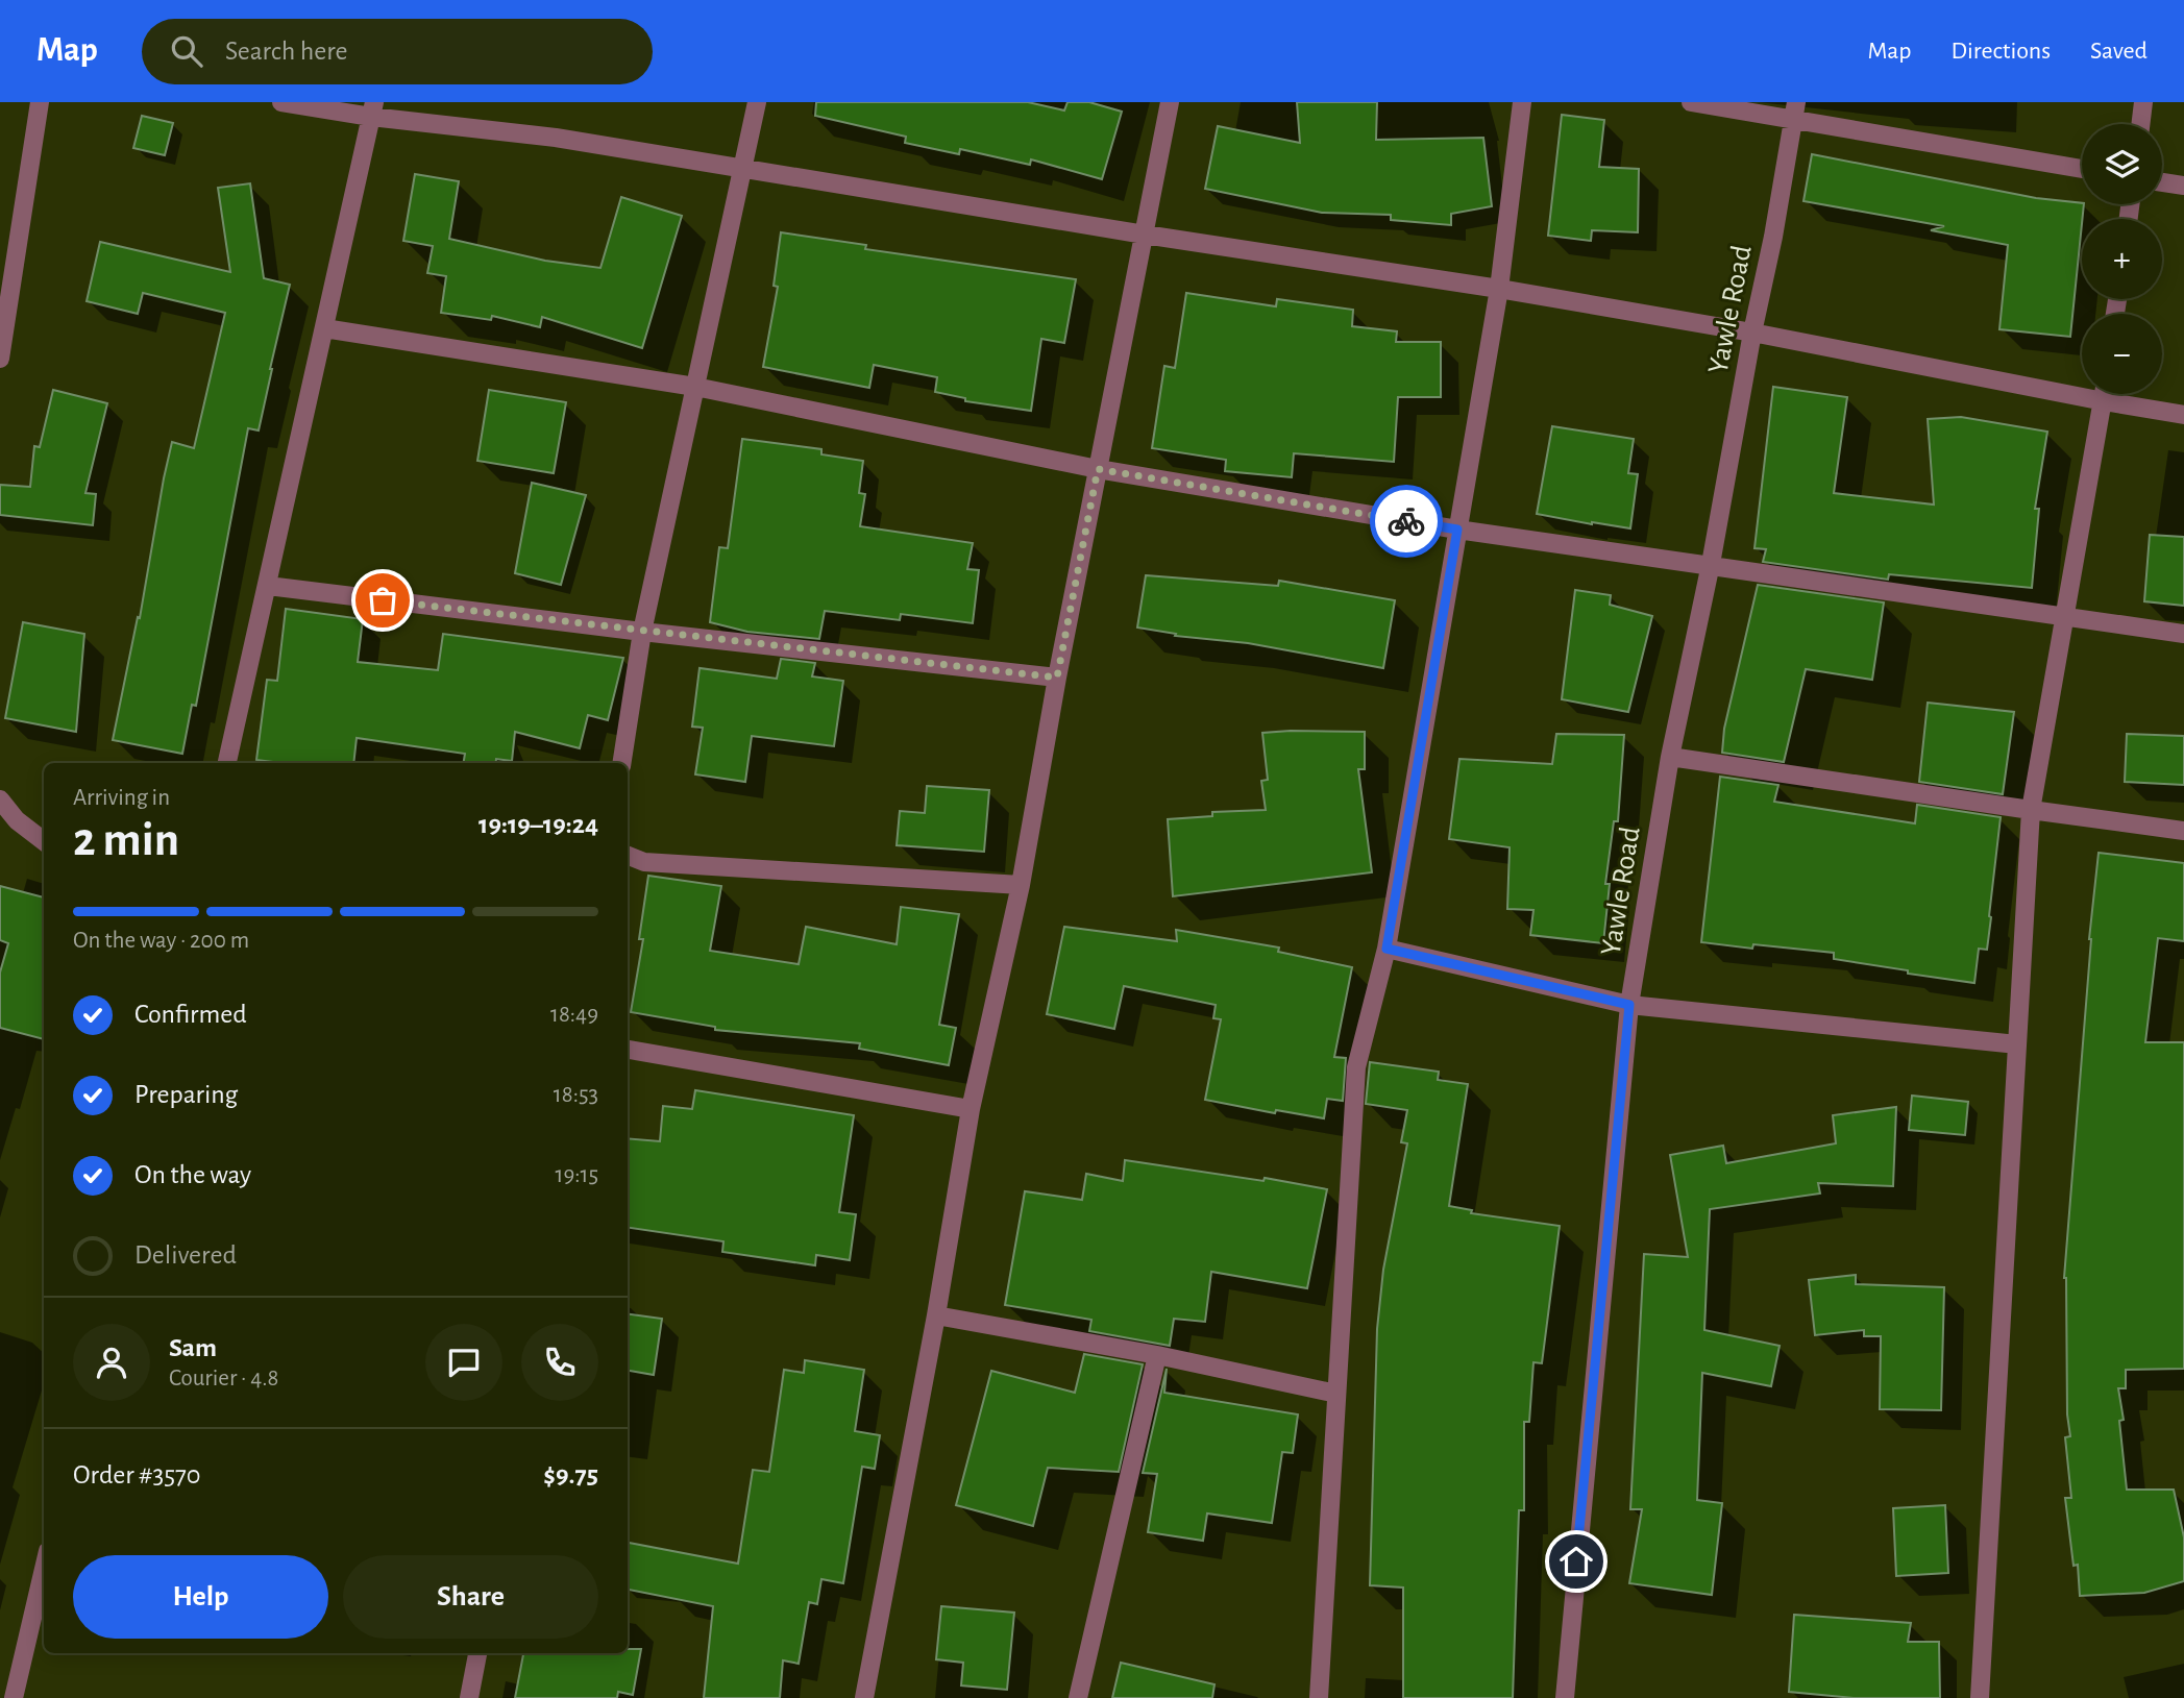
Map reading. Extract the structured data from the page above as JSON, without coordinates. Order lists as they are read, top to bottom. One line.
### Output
{"streets":{"street":["Yawle Road"]},"page":{"header":"Map","search":"Search here","nav":["Map","Directions","Saved"],"map_buttons":["+","−"],"heading":["2 min","Arriving in","19:19–19:24"],"panel":["Sam","Courier · 4.8","Order #3570","$9.75"],"bar":"On the way · 200 m","list":[["Confirmed","18:49"],["Preparing","18:53"],["On the way","19:15"],"Delivered"],"buttons":["Help","Share"]}}
